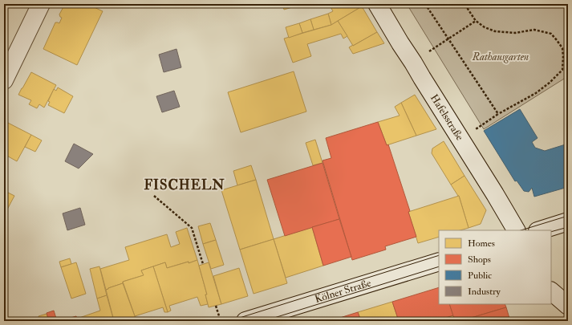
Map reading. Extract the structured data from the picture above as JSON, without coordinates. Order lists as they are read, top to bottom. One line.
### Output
{"streets":{"main road":["Hafelsstraße","Kölner Straße"]},"districts":["FISCHELN"],"parks":["Rathausgarten"],"legend":["Homes","Shops","Public","Industry"]}
